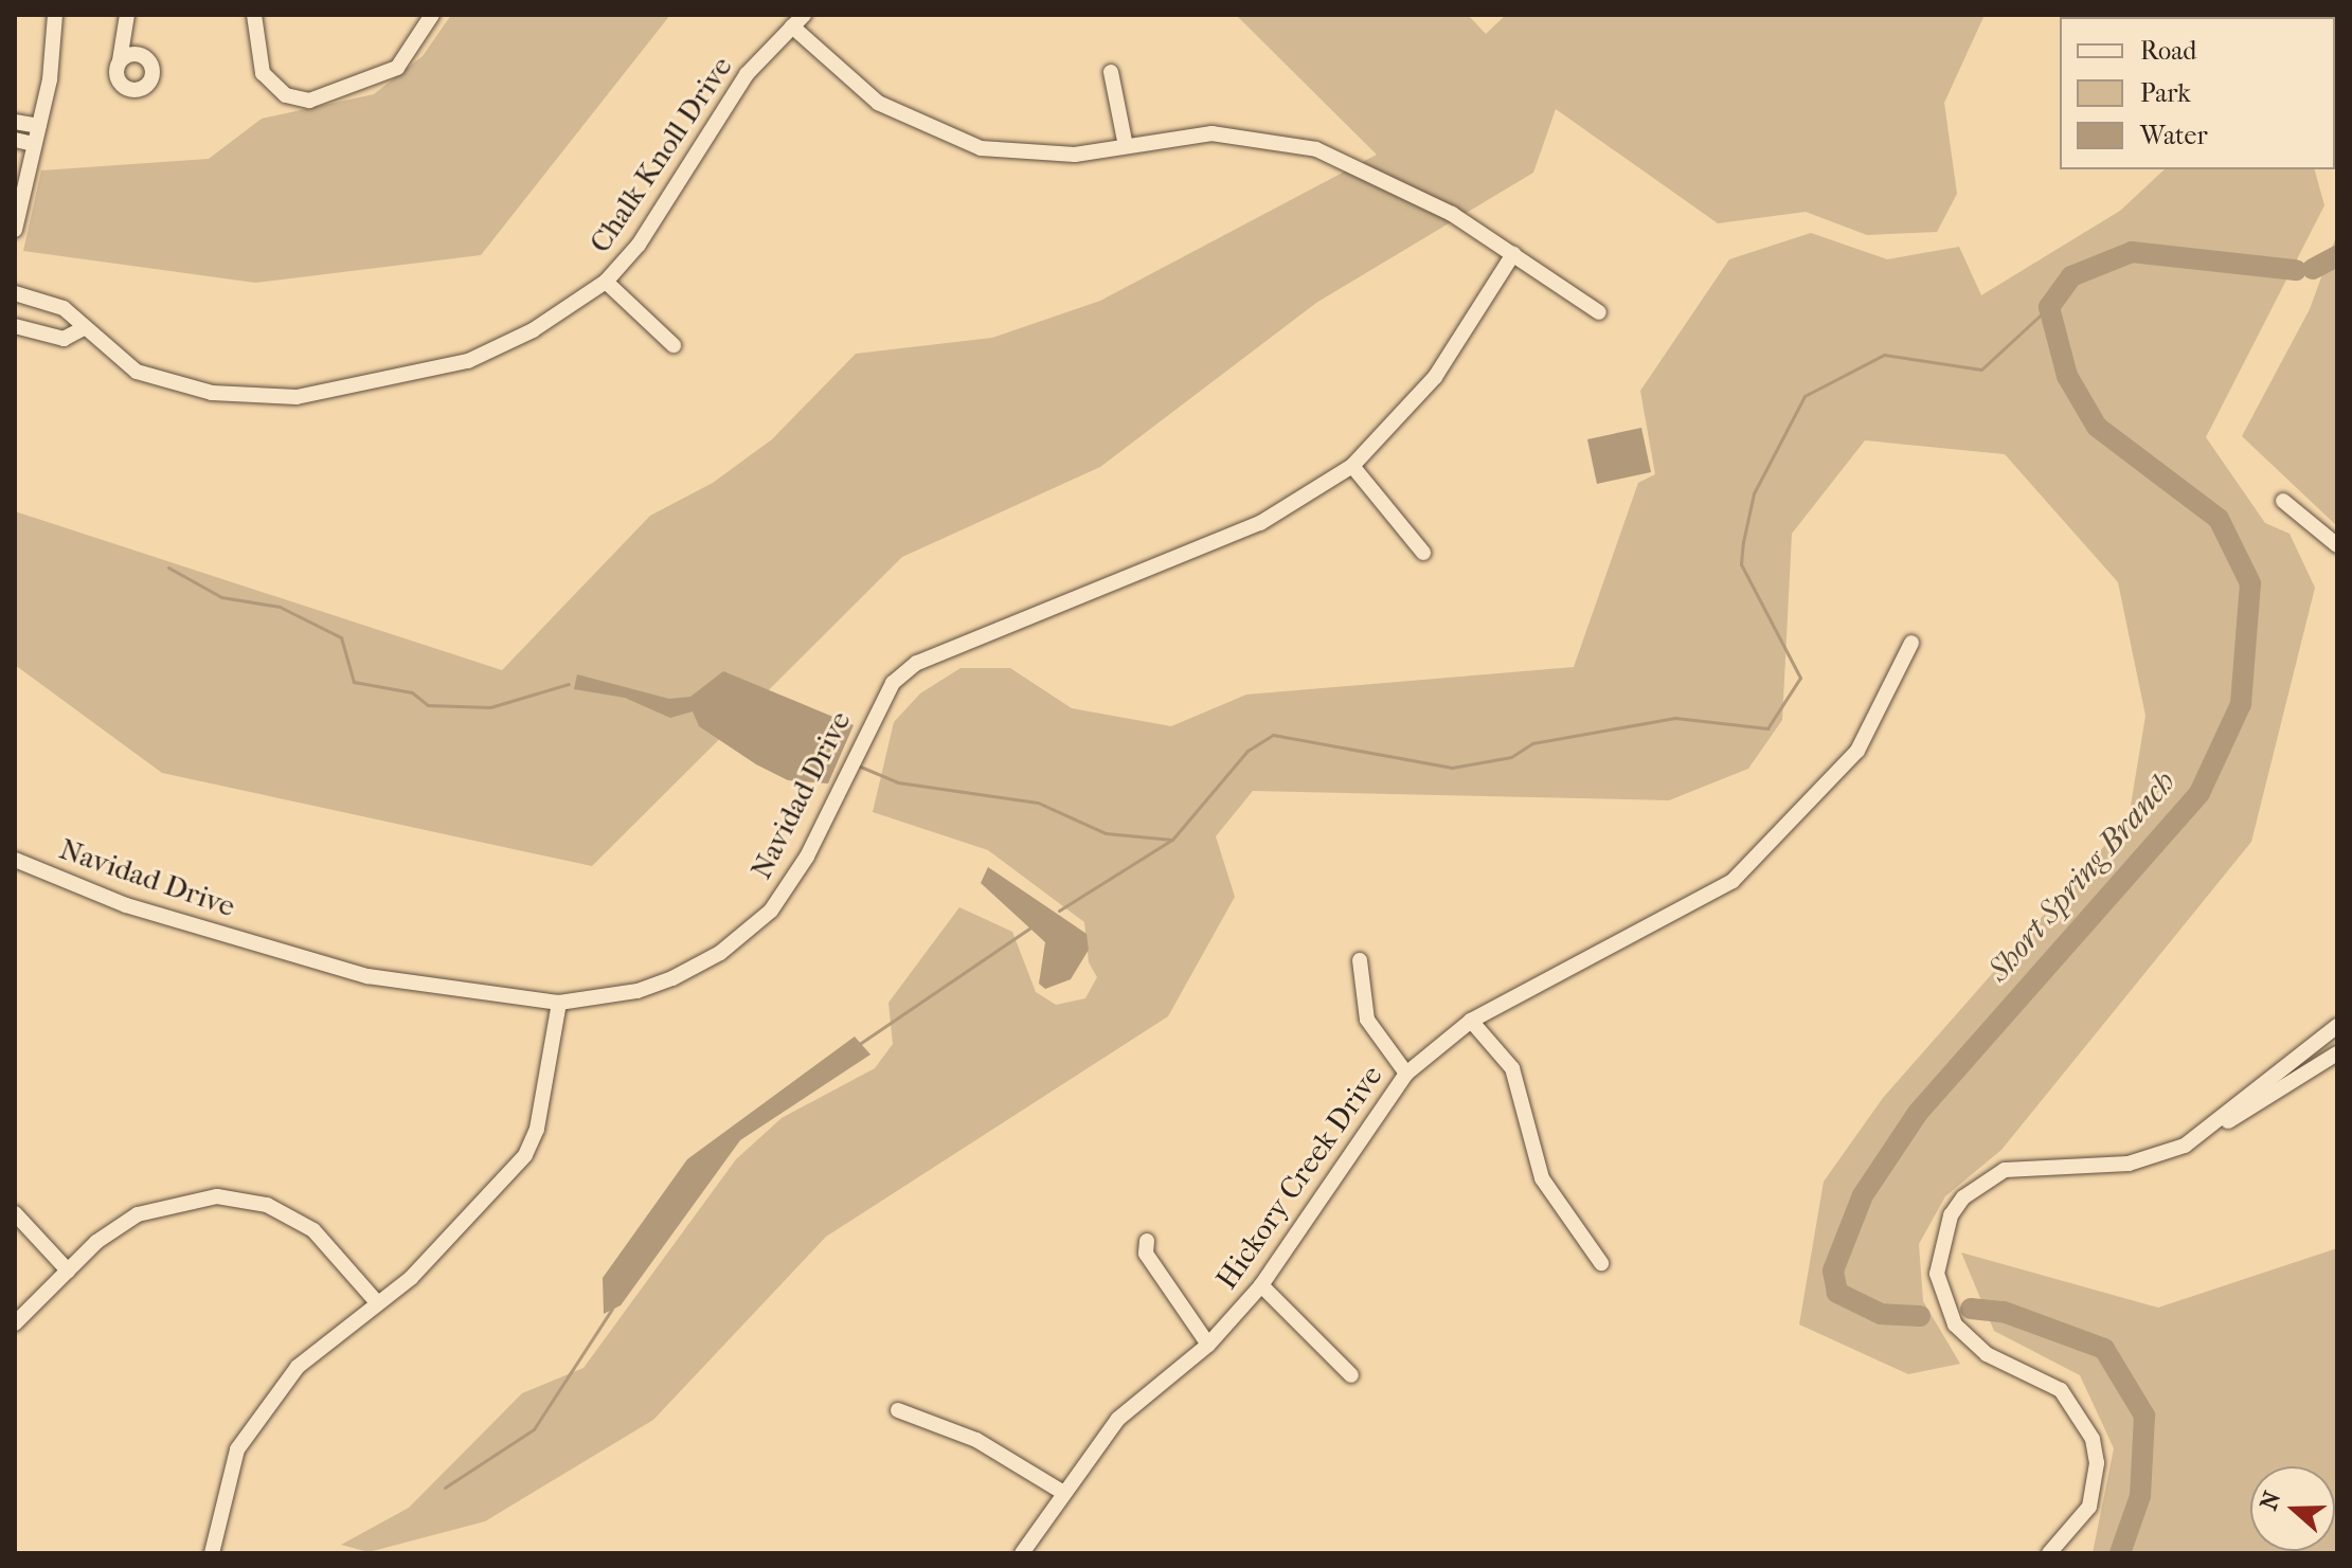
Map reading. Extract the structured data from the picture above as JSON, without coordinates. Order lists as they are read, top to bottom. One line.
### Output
{"streets":{"street":["Chalk Knoll Drive","Navidad Drive","Hickory Creek Drive"]},"water":["Short Spring Branch"],"legend":["Road","Park","Water"],"north":"left"}
